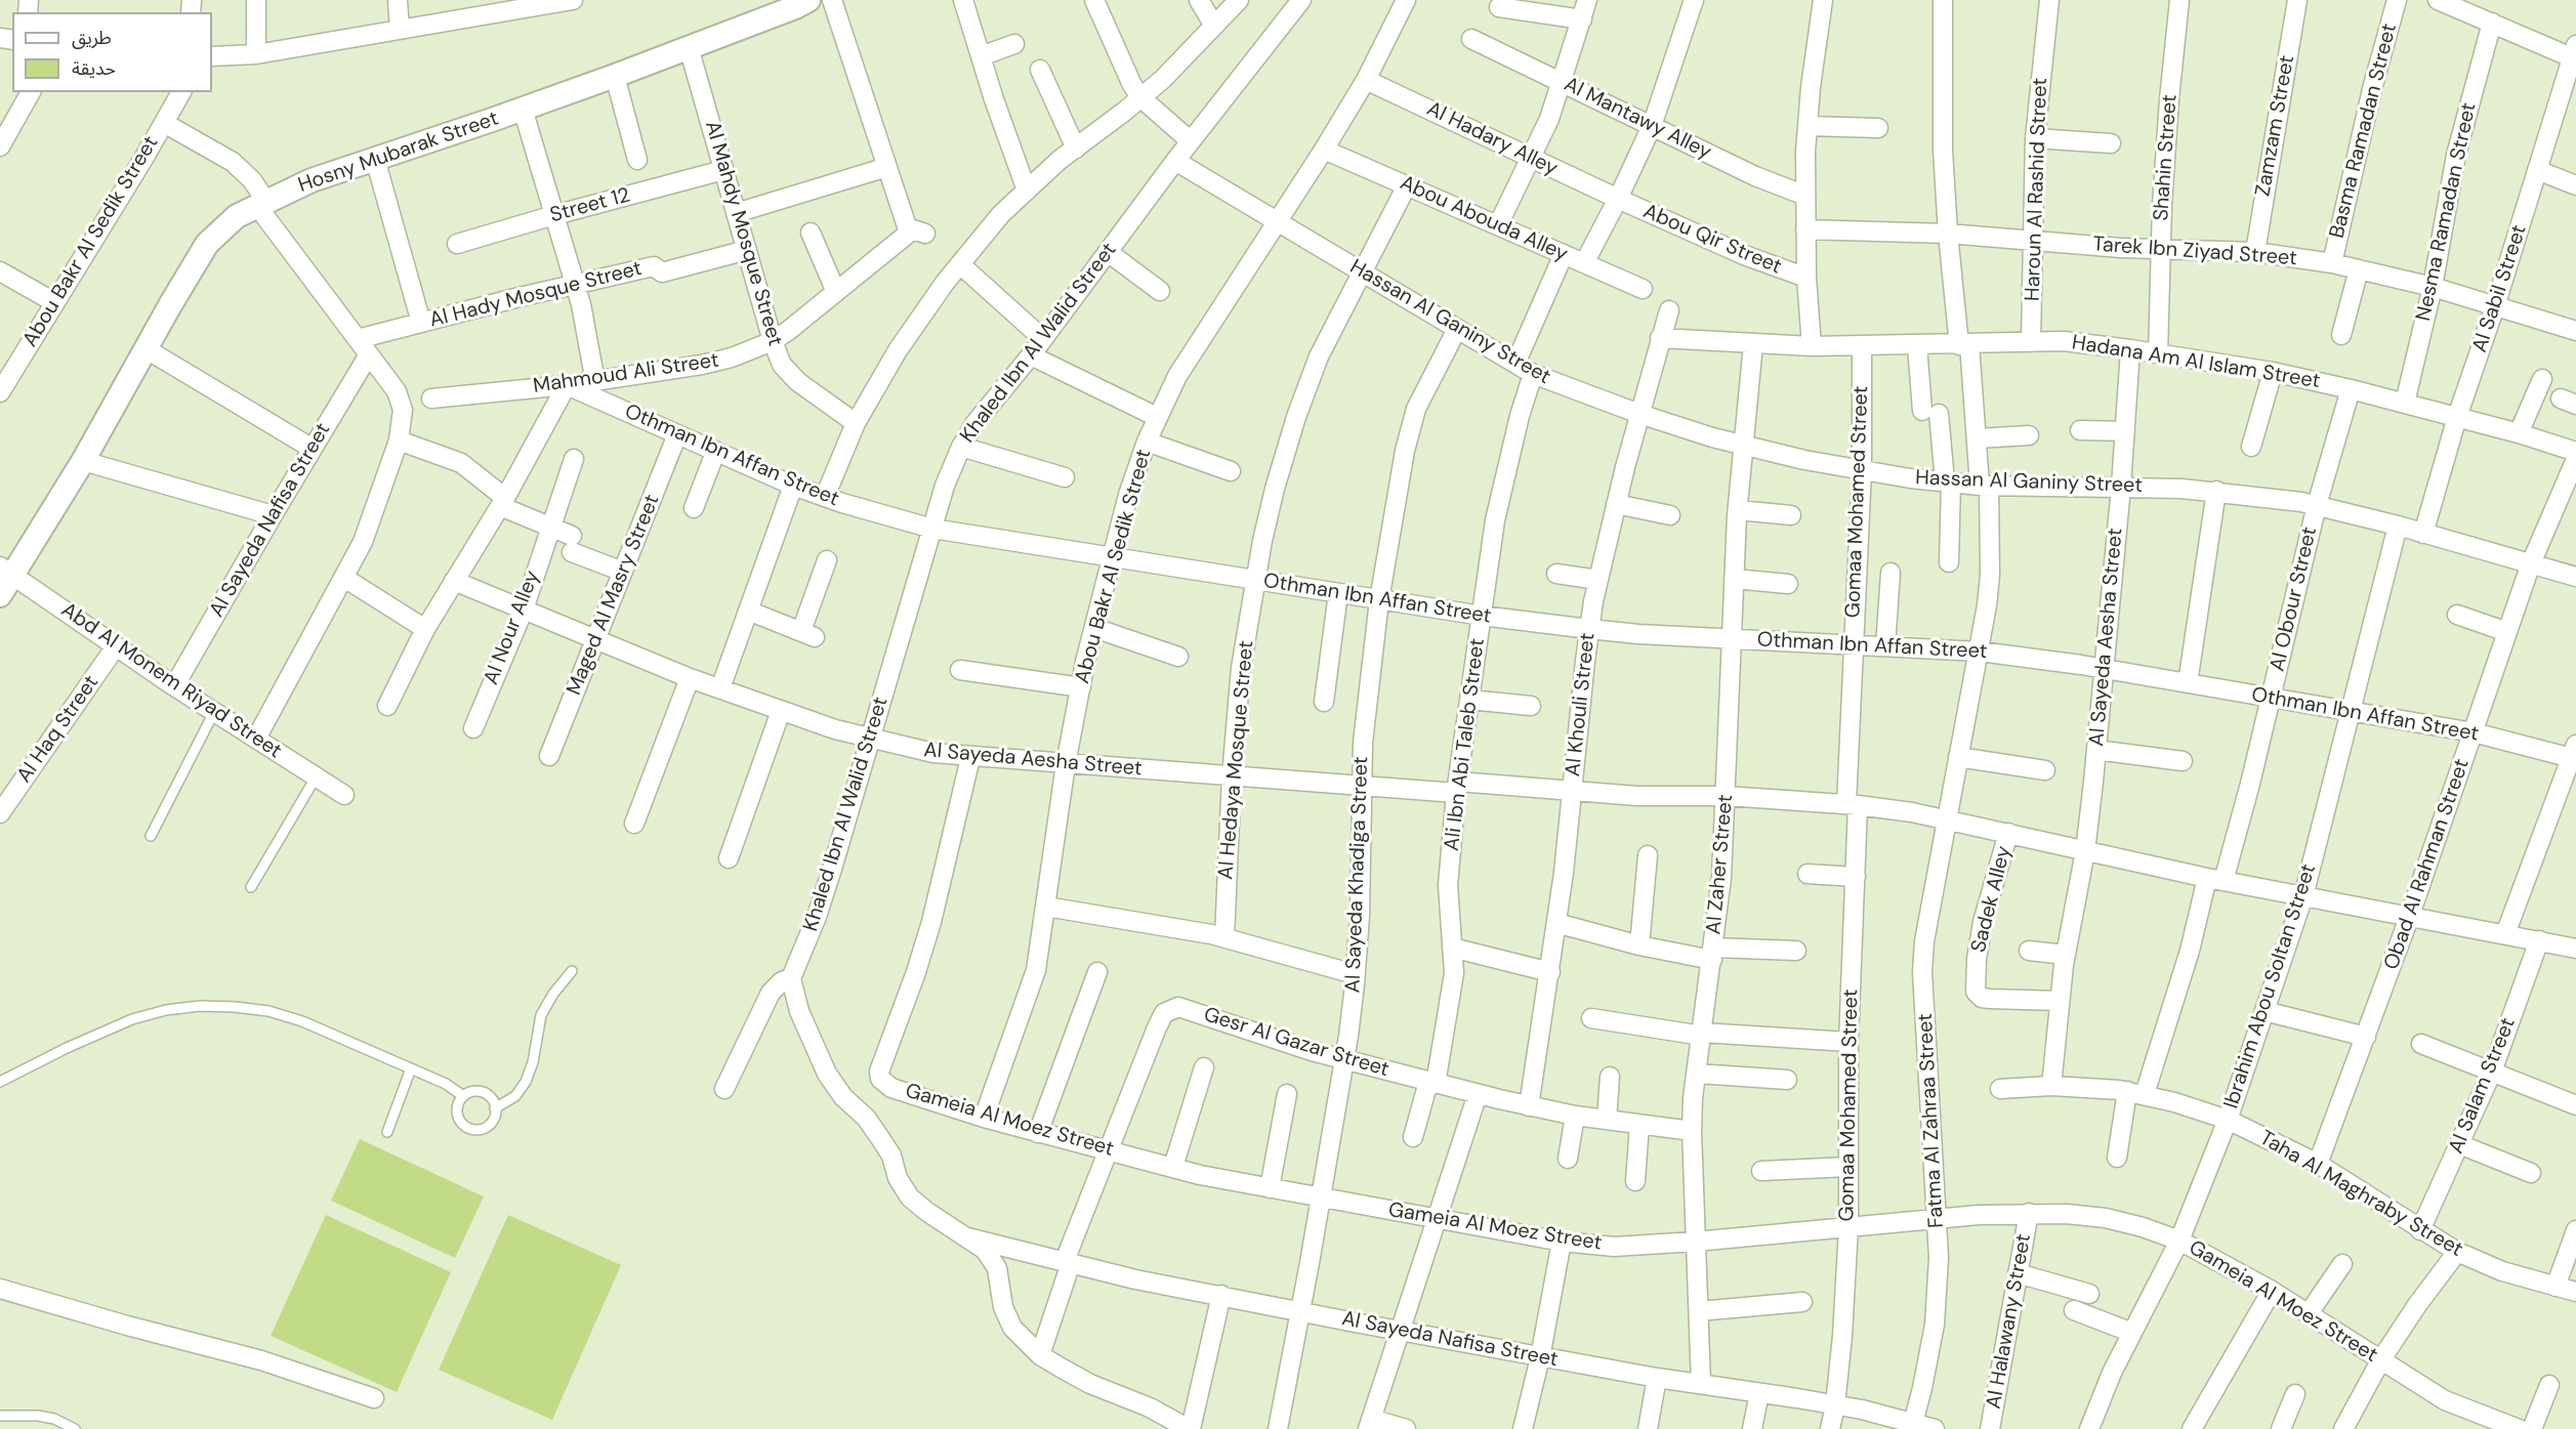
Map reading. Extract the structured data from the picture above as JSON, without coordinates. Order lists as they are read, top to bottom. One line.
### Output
{"streets":{"street":["Al Mantawy Alley","Zamzam Street","Basma Ramadan Street","Al Hadary Alley","Hosny Mubarak Street","Shahin Street","Haroun Al Rashid Street","Street 12","Nesma Ramadan Street","Abou Abouda Alley","Al Mahdy Mosque Street","Abou Qir Street","Abou Bakr Al Sedik Street","Tarek Ibn Ziyad Street","Al Sabil Street","Al Hady Mosque Street","Hassan Al Ganiny Street","Khaled Ibn Al Walid Street","Hadana Am Al Islam Street","Mahmoud Ali Street","Othman Ibn Affan Street","Gomaa Mohamed Street","Al Sayeda Nafisa Street","Maged Al Masry Street","Al Obour Street","Al Nour Alley","Al Sayeda Aesha Street","Abd Al Monem Riyad Street","Al Khouli Street","Al Haq Street","Ali Ibn Abi Taleb Street","Al Hedaya Mosque Street","Al Zaher Street","Obad Al Rahman Street","Al Sayeda Khadiga Street","Sadek Alley","Ibrahim Abou Soltan Street","Gesr Al Gazar Street","Al Salam Street","Gameia Al Moez Street","Fatma Al Zahraa Street","Taha Al Maghraby Street","Al Halawany Street"]},"crossings":[["Zamzam Street","Tarek Ibn Ziyad Street"],["Basma Ramadan Street","Tarek Ibn Ziyad Street"],["Al Hadary Alley","Abou Qir Street"],["Al Hadary Alley","Abou Bakr Al Sedik Street"],["Hosny Mubarak Street","Al Mahdy Mosque Street"],["Hosny Mubarak Street","Abd Al Monem Riyad Street"],["Shahin Street","Tarek Ibn Ziyad Street"],["Shahin Street","Hadana Am Al Islam Street"],["Haroun Al Rashid Street","Tarek Ibn Ziyad Street"],["Haroun Al Rashid Street","Hadana Am Al Islam Street"],["Street 12","Al Mahdy Mosque Street"],["Nesma Ramadan Street","Tarek Ibn Ziyad Street"],["Nesma Ramadan Street","Hadana Am Al Islam Street"],["Abou Abouda Alley","Abou Bakr Al Sedik Street"],["Abou Abouda Alley","Al Hedaya Mosque Street"],["Al Mahdy Mosque Street","Al Hady Mosque Street"],["Al Mahdy Mosque Street","Mahmoud Ali Street"],["Abou Bakr Al Sedik Street","Hassan Al Ganiny Street"],["Abou Bakr Al Sedik Street","Othman Ibn Affan Street"],["Abou Bakr Al Sedik Street","Al Sayeda Aesha Street"],["Abou Bakr Al Sedik Street","Gameia Al Moez Street"],["Tarek Ibn Ziyad Street","Al Sabil Street"],["Tarek Ibn Ziyad Street","Fatma Al Zahraa Street"],["Al Sabil Street","Hassan Al Ganiny Street"],["Al Sabil Street","Hadana Am Al Islam Street"],["Al Hady Mosque Street","Al Sayeda Nafisa Street"],["Hassan Al Ganiny Street","Khaled Ibn Al Walid Street"],["Hassan Al Ganiny Street","Gomaa Mohamed Street"],["Hassan Al Ganiny Street","Al Obour Street"],["Hassan Al Ganiny Street","Al Sayeda Aesha Street"],["Hassan Al Ganiny Street","Al Khouli Street"],["Hassan Al Ganiny Street","Ali Ibn Abi Taleb Street"],["Hassan Al Ganiny Street","Al Hedaya Mosque Street"],["Hassan Al Ganiny Street","Al Zaher Street"],["Hassan Al Ganiny Street","Obad Al Rahman Street"],["Hassan Al Ganiny Street","Al Sayeda Khadiga Street"],["Hassan Al Ganiny Street","Ibrahim Abou Soltan Street"],["Hassan Al Ganiny Street","Fatma Al Zahraa Street"],["Khaled Ibn Al Walid Street","Othman Ibn Affan Street"],["Khaled Ibn Al Walid Street","Al Sayeda Aesha Street"],["Hadana Am Al Islam Street","Gomaa Mohamed Street"],["Hadana Am Al Islam Street","Al Obour Street"],["Hadana Am Al Islam Street","Al Sayeda Aesha Street"],["Hadana Am Al Islam Street","Al Khouli Street"],["Hadana Am Al Islam Street","Al Zaher Street"],["Hadana Am Al Islam Street","Fatma Al Zahraa Street"],["Mahmoud Ali Street","Othman Ibn Affan Street"],["Othman Ibn Affan Street","Gomaa Mohamed Street"],["Othman Ibn Affan Street","Maged Al Masry Street"],["Othman Ibn Affan Street","Al Obour Street"],["Othman Ibn Affan Street","Al Sayeda Aesha Street"],["Othman Ibn Affan Street","Al Khouli Street"],["Othman Ibn Affan Street","Ali Ibn Abi Taleb Street"],["Othman Ibn Affan Street","Al Hedaya Mosque Street"],["Othman Ibn Affan Street","Al Zaher Street"],["Othman Ibn Affan Street","Obad Al Rahman Street"],["Othman Ibn Affan Street","Al Sayeda Khadiga Street"],["Othman Ibn Affan Street","Ibrahim Abou Soltan Street"],["Othman Ibn Affan Street","Fatma Al Zahraa Street"],["Gomaa Mohamed Street","Al Sayeda Nafisa Street"],["Gomaa Mohamed Street","Al Sayeda Aesha Street"],["Gomaa Mohamed Street","Gameia Al Moez Street"],["Al Sayeda Nafisa Street","Abd Al Monem Riyad Street"],["Al Sayeda Nafisa Street","Al Zaher Street"],["Al Sayeda Nafisa Street","Al Sayeda Khadiga Street"],["Al Sayeda Nafisa Street","Gesr Al Gazar Street"],["Al Sayeda Nafisa Street","Fatma Al Zahraa Street"],["Maged Al Masry Street","Al Sayeda Aesha Street"],["Al Obour Street","Al Sayeda Aesha Street"],["Al Obour Street","Taha Al Maghraby Street"],["Al Nour Alley","Al Sayeda Aesha Street"],["Al Sayeda Aesha Street","Al Khouli Street"],["Al Sayeda Aesha Street","Ali Ibn Abi Taleb Street"],["Al Sayeda Aesha Street","Al Hedaya Mosque Street"],["Al Sayeda Aesha Street","Al Zaher Street"],["Al Sayeda Aesha Street","Obad Al Rahman Street"],["Al Sayeda Aesha Street","Al Sayeda Khadiga Street"],["Al Sayeda Aesha Street","Sadek Alley"],["Al Sayeda Aesha Street","Ibrahim Abou Soltan Street"],["Al Sayeda Aesha Street","Al Salam Street"],["Al Sayeda Aesha Street","Gameia Al Moez Street"],["Al Sayeda Aesha Street","Fatma Al Zahraa Street"],["Al Sayeda Aesha Street","Taha Al Maghraby Street"],["Abd Al Monem Riyad Street","Al Haq Street"],["Al Khouli Street","Gesr Al Gazar Street"],["Ali Ibn Abi Taleb Street","Gesr Al Gazar Street"],["Al Zaher Street","Gesr Al Gazar Street"],["Al Zaher Street","Gameia Al Moez Street"],["Obad Al Rahman Street","Taha Al Maghraby Street"],["Al Sayeda Khadiga Street","Gesr Al Gazar Street"],["Al Sayeda Khadiga Street","Gameia Al Moez Street"],["Ibrahim Abou Soltan Street","Gameia Al Moez Street"],["Ibrahim Abou Soltan Street","Taha Al Maghraby Street"],["Gesr Al Gazar Street","Gameia Al Moez Street"],["Al Salam Street","Taha Al Maghraby Street"],["Gameia Al Moez Street","Fatma Al Zahraa Street"],["Gameia Al Moez Street","Al Halawany Street"]],"legend":["طريق","حديقة"]}
